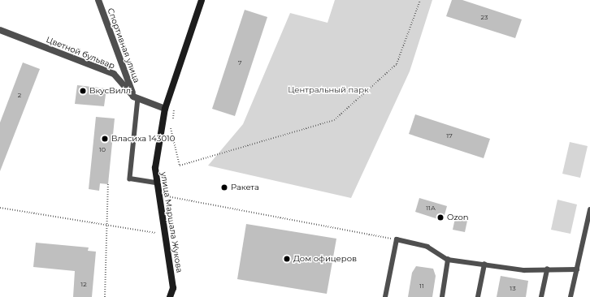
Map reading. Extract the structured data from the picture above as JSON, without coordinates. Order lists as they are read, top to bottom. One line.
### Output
{"streets":{"street":["Спортивная улица","Цветной бульвар","улица Маршала Жукова"]},"crossings":[["Спортивная улица","Цветной бульвар"],["Цветной бульвар","улица Маршала Жукова"]],"parks":["Центральный парк"],"places":["ВкусВилл","Власиха 143010","Ракета","Ozon","Дом офицеров"],"house_numbers":["23","7","2","17","10","11А","12","11","13"]}
